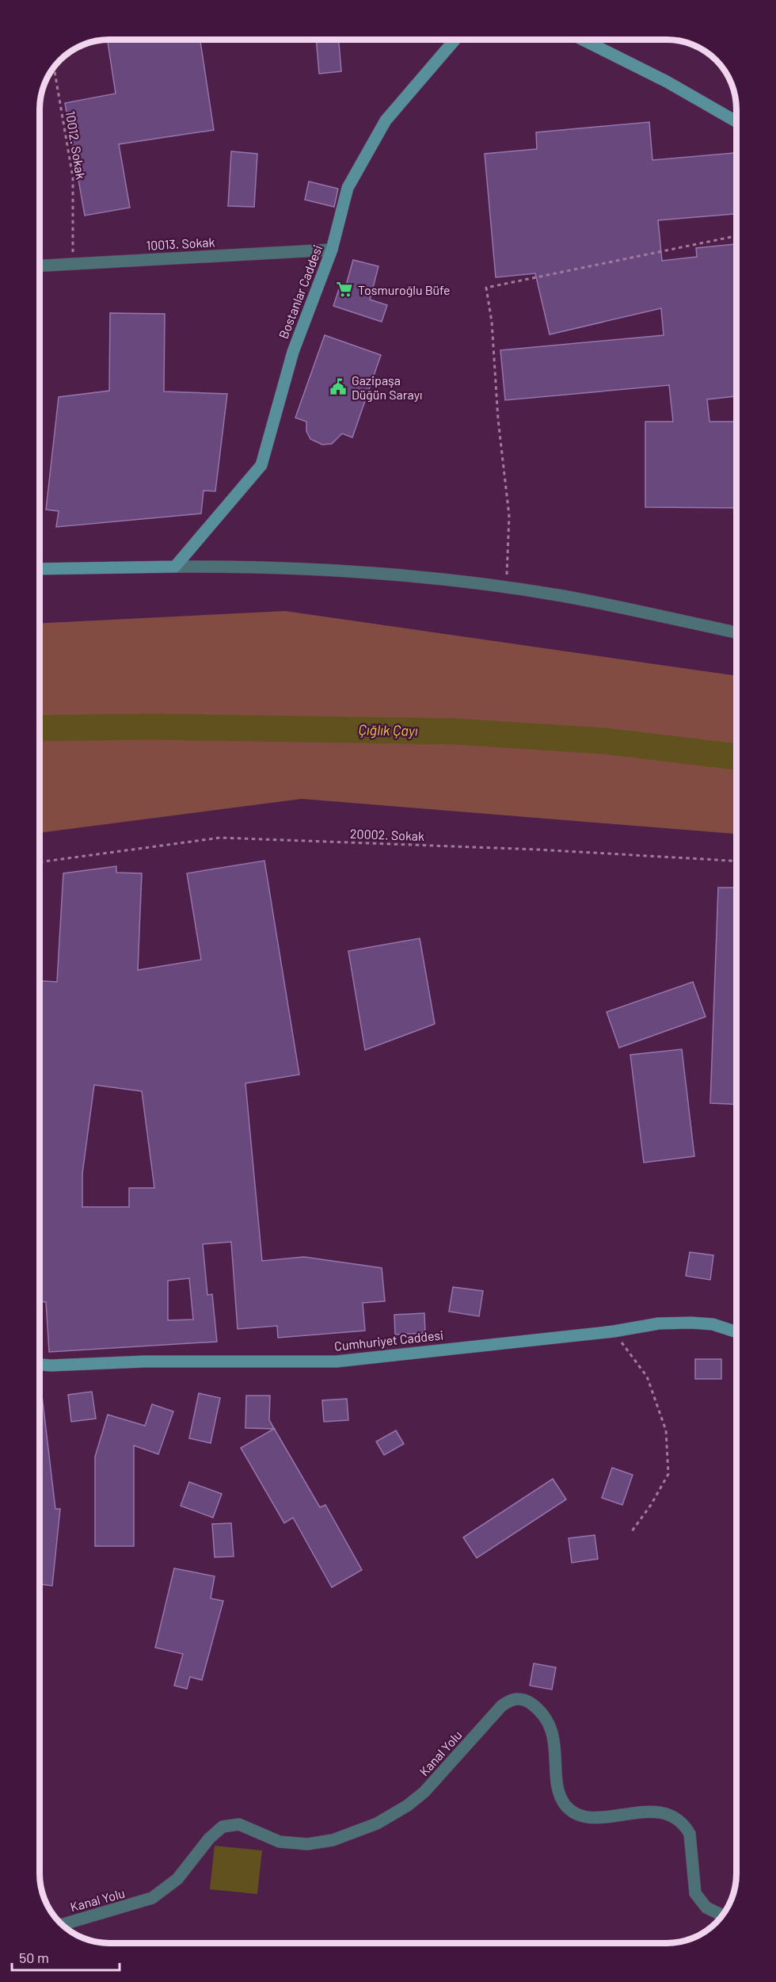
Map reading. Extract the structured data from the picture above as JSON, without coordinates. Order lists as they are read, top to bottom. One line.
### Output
{"streets":{"street":["10013. Sokak","Bostanlar Caddesi","Cumhuriyet Caddesi","Kanal Yolu"],"path":["10012. Sokak","20002. Sokak"]},"crossings":[["10012. Sokak","10013. Sokak"],["10013. Sokak","Bostanlar Caddesi"]],"water":["Çığlık Çayı"],"places":{"supermarket":["Tosmuroğlu Büfe"],"public building":["Gazipaşa Düğün Sarayı"]},"scale_bar":"50 m"}
